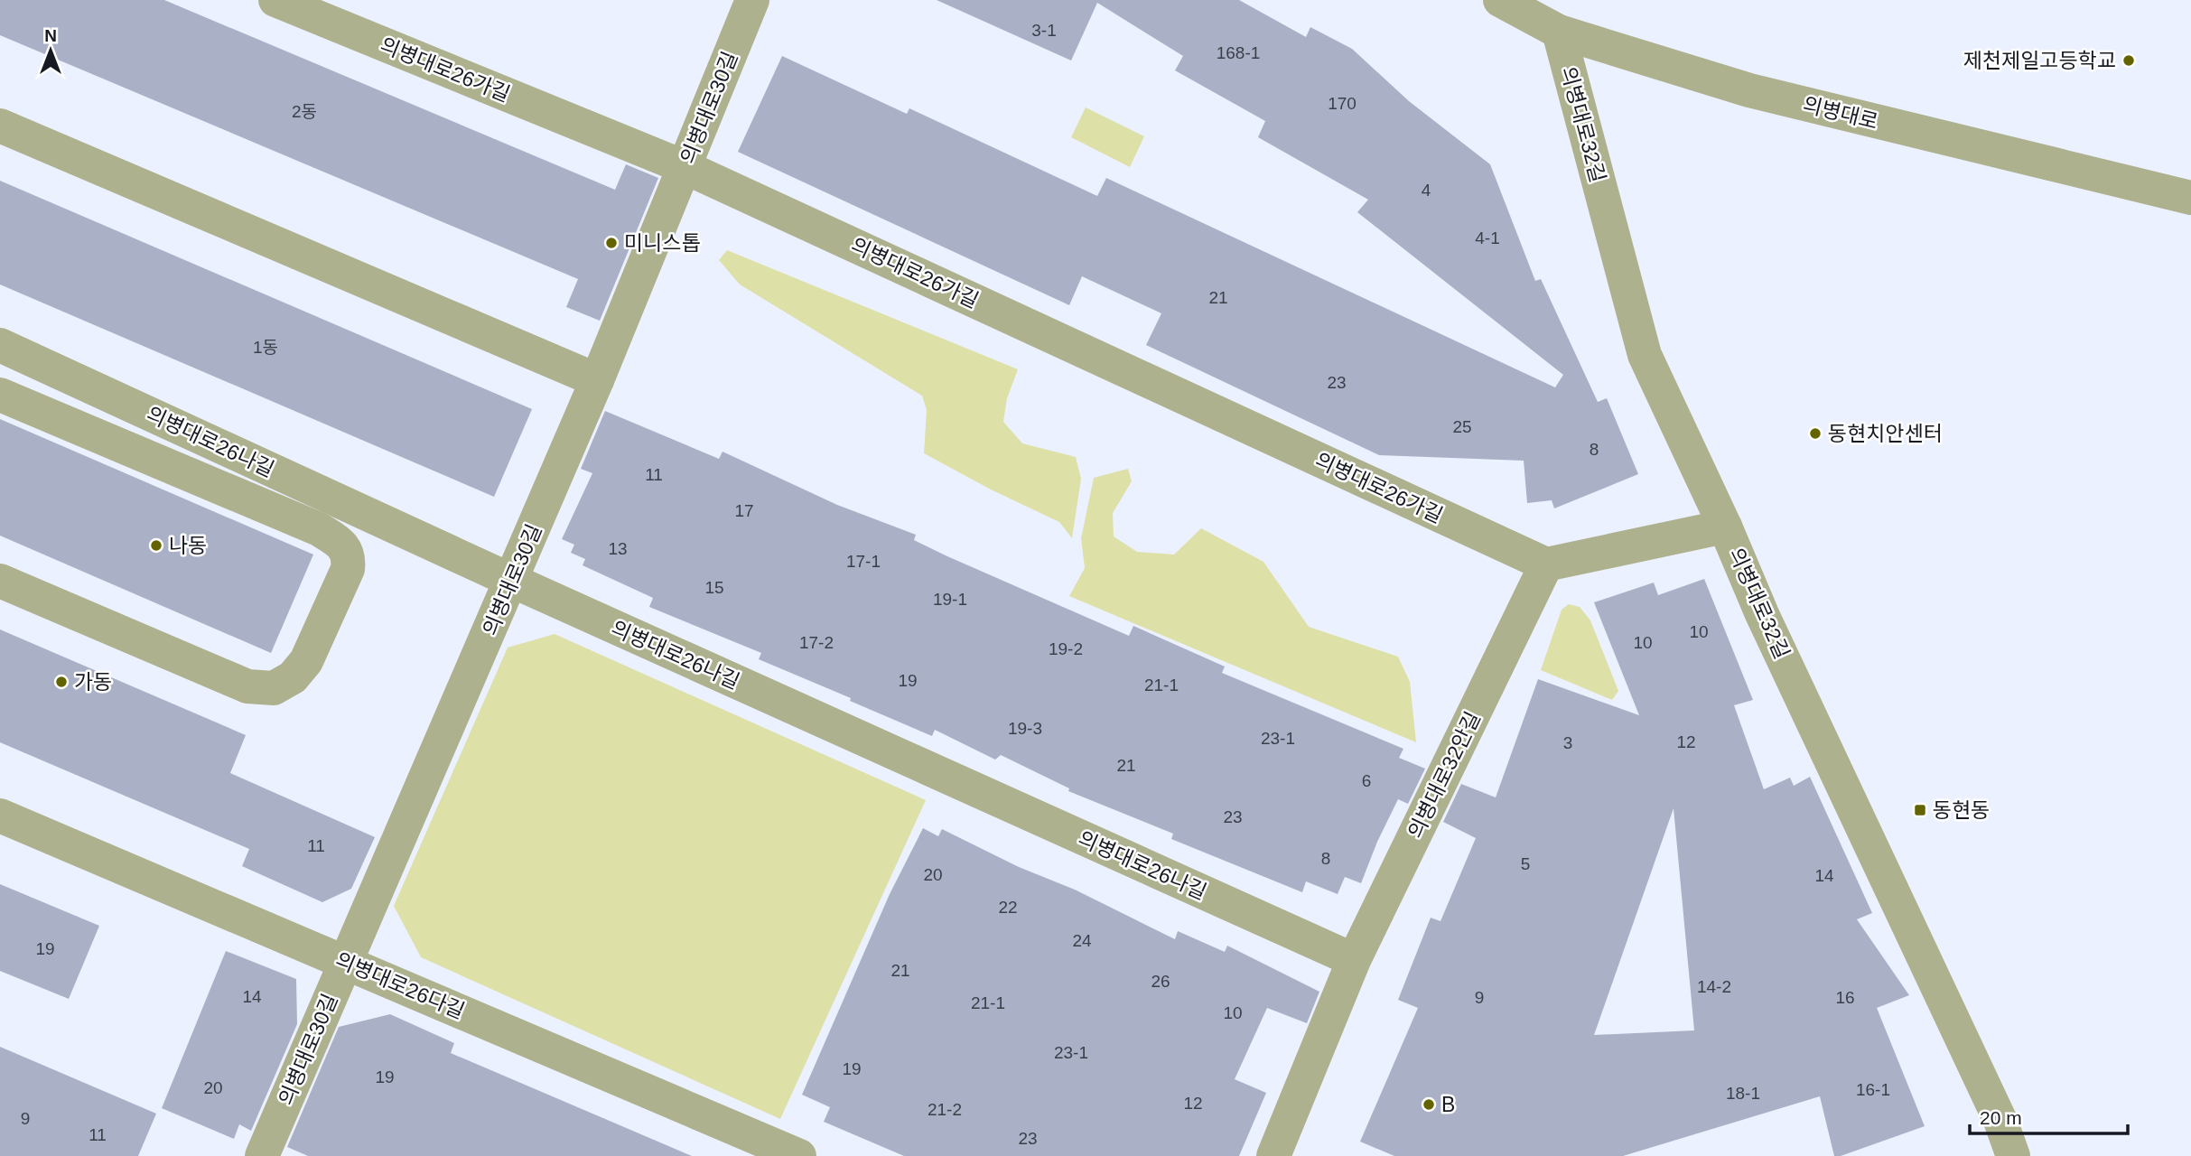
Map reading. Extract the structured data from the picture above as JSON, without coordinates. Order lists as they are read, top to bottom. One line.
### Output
{"streets":{"street":["의병대로26가길","의병대로30길","의병대로","의병대로32길","의병대로26나길","의병대로32안길","의병대로26다길"]},"crossings":[["의병대로26가길","의병대로30길"],["의병대로26가길","의병대로32안길"],["의병대로30길","의병대로26나길"],["의병대로30길","의병대로26다길"],["의병대로","의병대로32길"],["의병대로26나길","의병대로32안길"]],"places":{"other":["제천제일고등학교","미니스톱","동현치안센터","나동","가동","B"],"transit":["동현동"]},"house_numbers":["3-1","168-1","170","2동","4","4-1","21","1동","23","25","8","11","17","13","17-1","15","19-1","10","17-2","10","19-2","19","21-1","19-3","23-1","12","3","21","6","23","11","8","5","20","14","22","24","19","21","26","14-2","14","9","16","21-1","10","23-1","19","19","20","16-1","18-1","12","21-2","9","11","23"],"scale_bar":"20 m","north":"top"}
